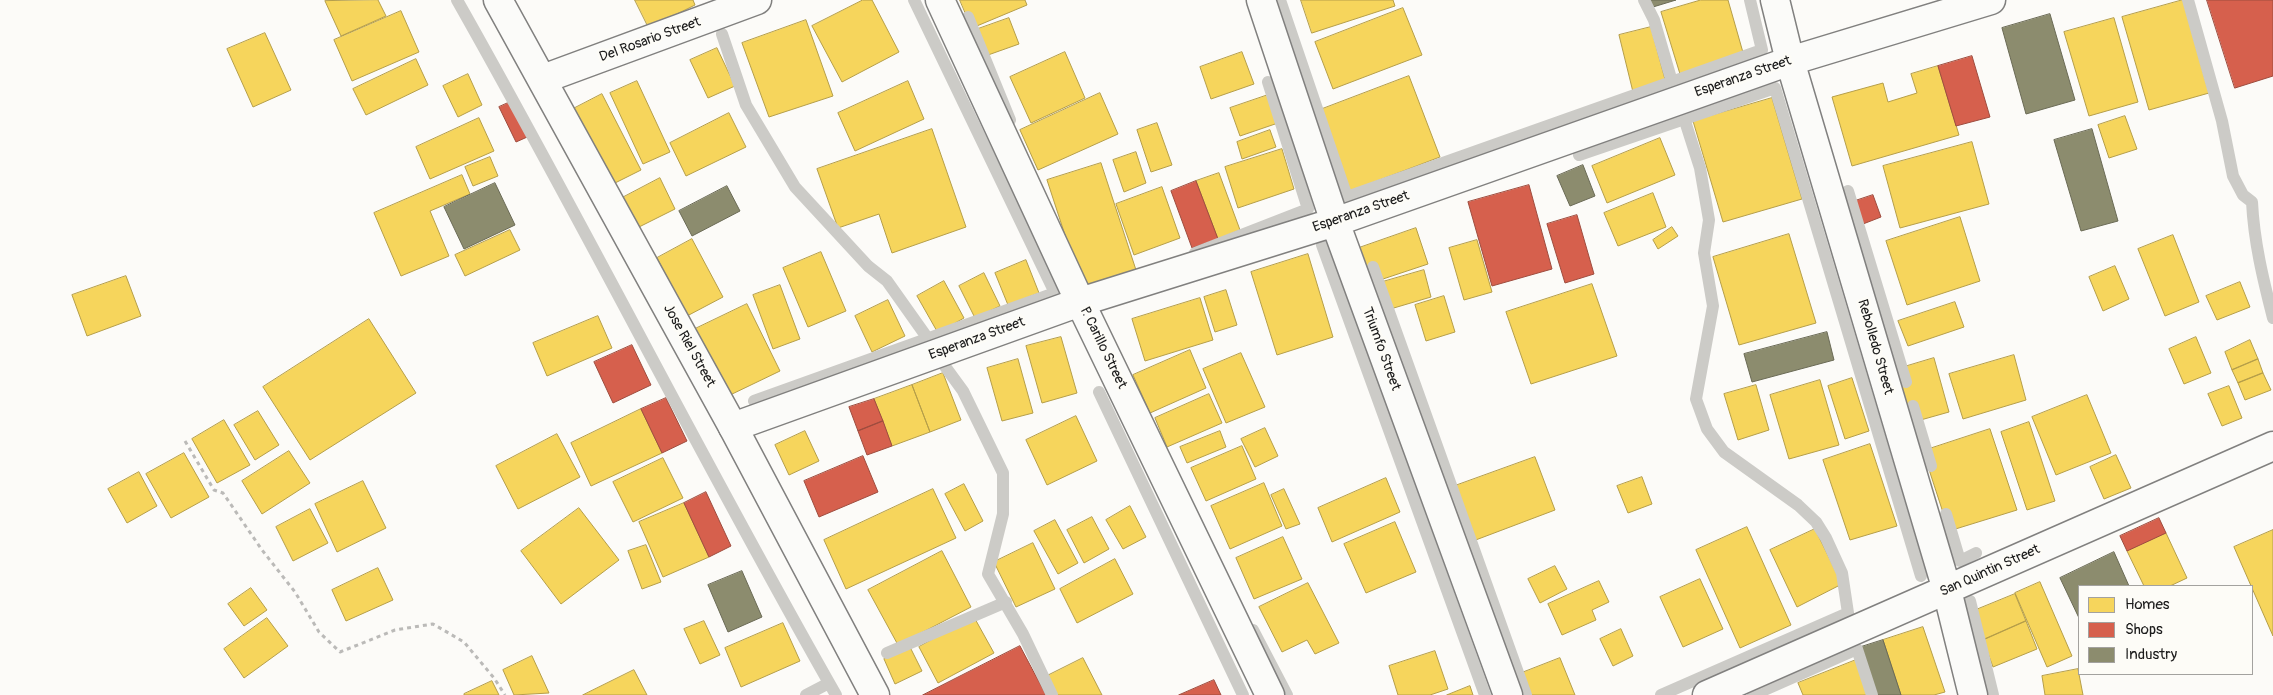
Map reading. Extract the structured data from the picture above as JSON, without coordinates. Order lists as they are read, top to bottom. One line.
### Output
{"streets":{"main road":["Del Rosario Street","Esperanza Street","Jose Riel Street","Rebolledo Street","P. Carillo Street","Triumfo Street","San Quintin Street"]},"crossings":[["Del Rosario Street","Jose Riel Street"],["Esperanza Street","Jose Riel Street"],["Esperanza Street","Rebolledo Street"],["Esperanza Street","P. Carillo Street"],["Esperanza Street","Triumfo Street"],["Rebolledo Street","San Quintin Street"]],"legend":["Homes","Shops","Industry"]}
